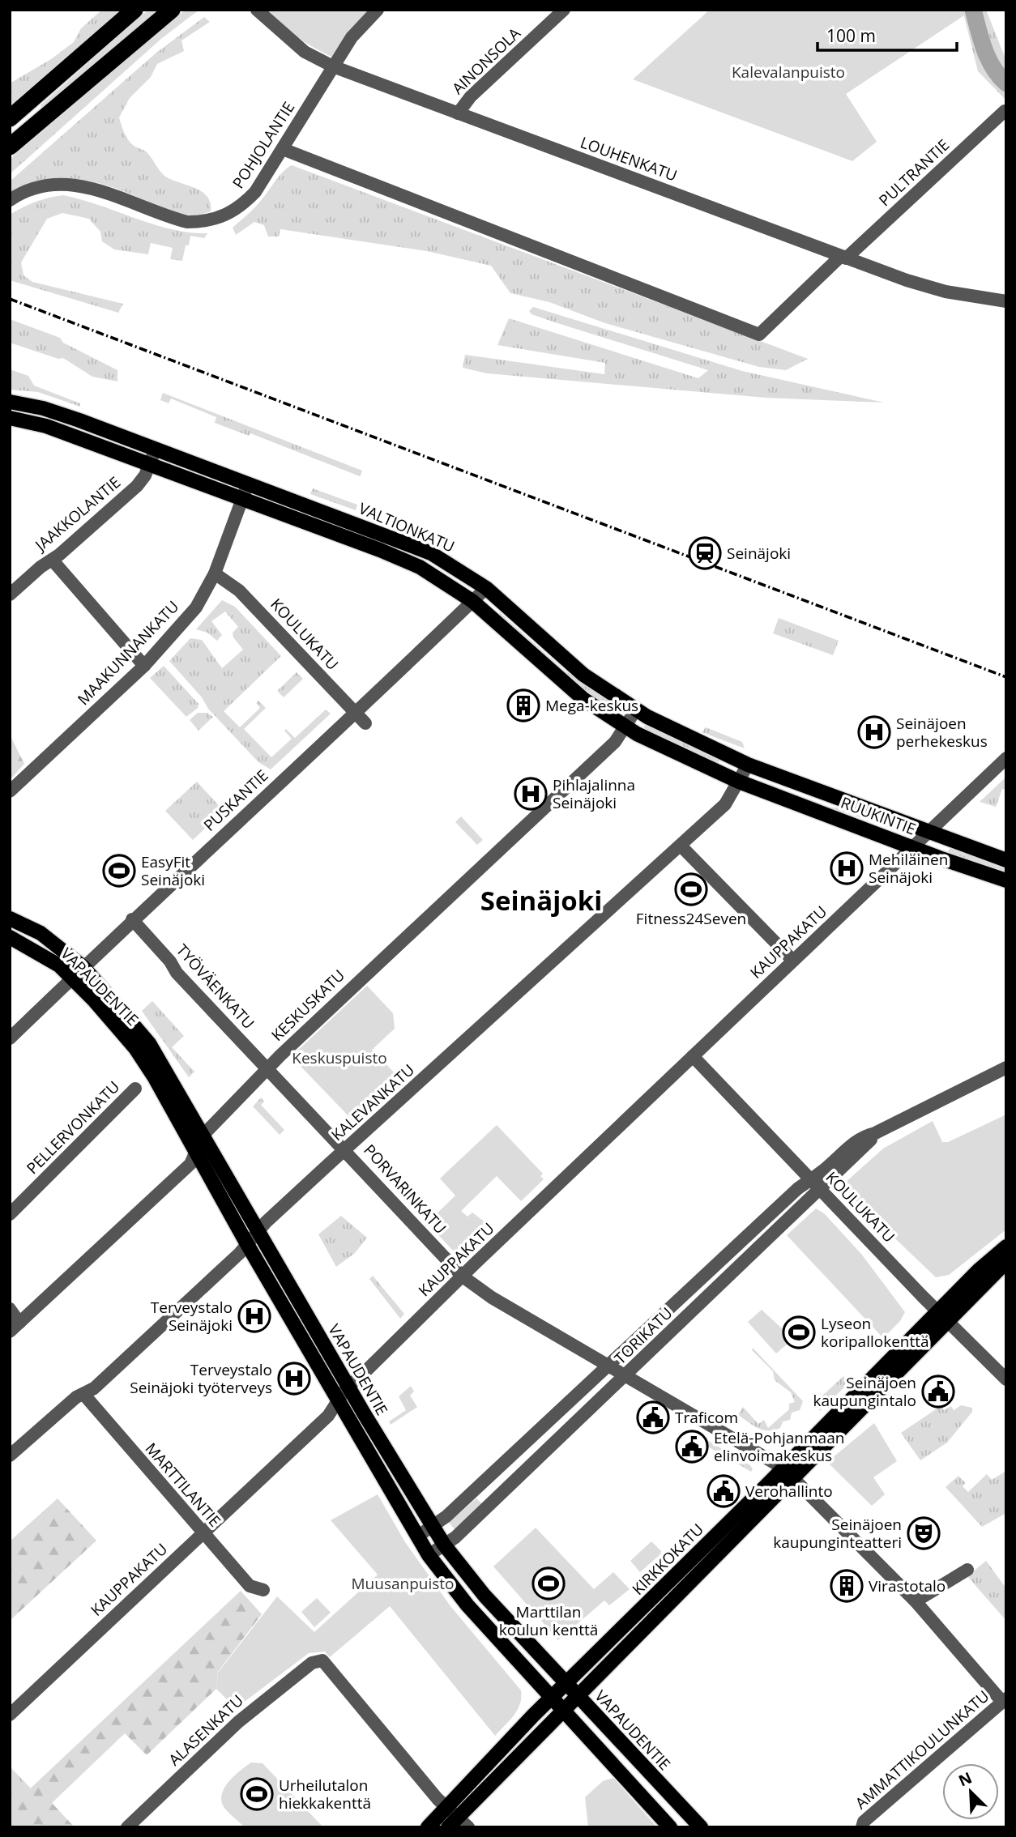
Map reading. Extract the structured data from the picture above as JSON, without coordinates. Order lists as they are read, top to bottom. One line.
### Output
{"streets":{"main road":["VALTIONKATU","RUUKINTIE","VAPAUDENTIE","KIRKKOKATU"],"street":["AINONSOLA","POHJOLANTIE","LOUHENKATU","PULTRANTIE","JAAKKOLANTIE","KOULUKATU","MAAKUNNANKATU","PUSKANTIE","KAUPPAKATU","TYÖVÄENKATU","KESKUSKATU","KALEVANKATU","PELLERVONKATU","PORVARINKATU","TORIKATU","MARTTILANTIE","ALASENKATU","AMMATTIKOULUNKATU"]},"crossings":[["AINONSOLA","LOUHENKATU"],["POHJOLANTIE","LOUHENKATU"],["POHJOLANTIE","PULTRANTIE"],["LOUHENKATU","PULTRANTIE"],["JAAKKOLANTIE","VALTIONKATU"],["VALTIONKATU","MAAKUNNANKATU"],["VALTIONKATU","PUSKANTIE"],["VALTIONKATU","RUUKINTIE"],["VALTIONKATU","KESKUSKATU"],["VALTIONKATU","KALEVANKATU"],["KOULUKATU","MAAKUNNANKATU"],["KOULUKATU","PUSKANTIE"],["KOULUKATU","KAUPPAKATU"],["KOULUKATU","TORIKATU"],["KOULUKATU","KIRKKOKATU"],["PUSKANTIE","VAPAUDENTIE"],["PUSKANTIE","TYÖVÄENKATU"],["RUUKINTIE","KAUPPAKATU"],["RUUKINTIE","KALEVANKATU"],["KAUPPAKATU","VAPAUDENTIE"],["KAUPPAKATU","PORVARINKATU"],["KAUPPAKATU","MARTTILANTIE"],["VAPAUDENTIE","KESKUSKATU"],["VAPAUDENTIE","KALEVANKATU"],["VAPAUDENTIE","TORIKATU"],["VAPAUDENTIE","KIRKKOKATU"],["TYÖVÄENKATU","KESKUSKATU"],["TYÖVÄENKATU","KALEVANKATU"],["TYÖVÄENKATU","PORVARINKATU"],["KALEVANKATU","PORVARINKATU"],["KALEVANKATU","MARTTILANTIE"],["PORVARINKATU","TORIKATU"],["PORVARINKATU","KIRKKOKATU"],["PORVARINKATU","AMMATTIKOULUNKATU"],["KIRKKOKATU","ALASENKATU"]],"districts":["Seinäjoki"],"parks":["Kalevalanpuisto","Keskuspuisto","Muusanpuisto"],"places":{"station":["Seinäjoki"],"building":["Mega-keskus","Virastotalo"],"hospital":["Seinäjoen perhekeskus","Pihlajalinna Seinäjoki","Mehiläinen Seinäjoki","Terveystalo Seinäjoki","Terveystalo Seinäjoki työterveys"],"sports":["EasyFit Seinäjoki","Fitness24Seven","Lyseon koripallokenttä","Marttilan koulun kenttä","Urheilutalon hiekkakenttä"],"public building":["Seinäjoen kaupungintalo","Traficom","Etelä-Pohjanmaan elinvoimakeskus","Verohallinto"],"theatre":["Seinäjoen kaupunginteatteri"]},"scale_bar":"100 m","north":"top left"}
